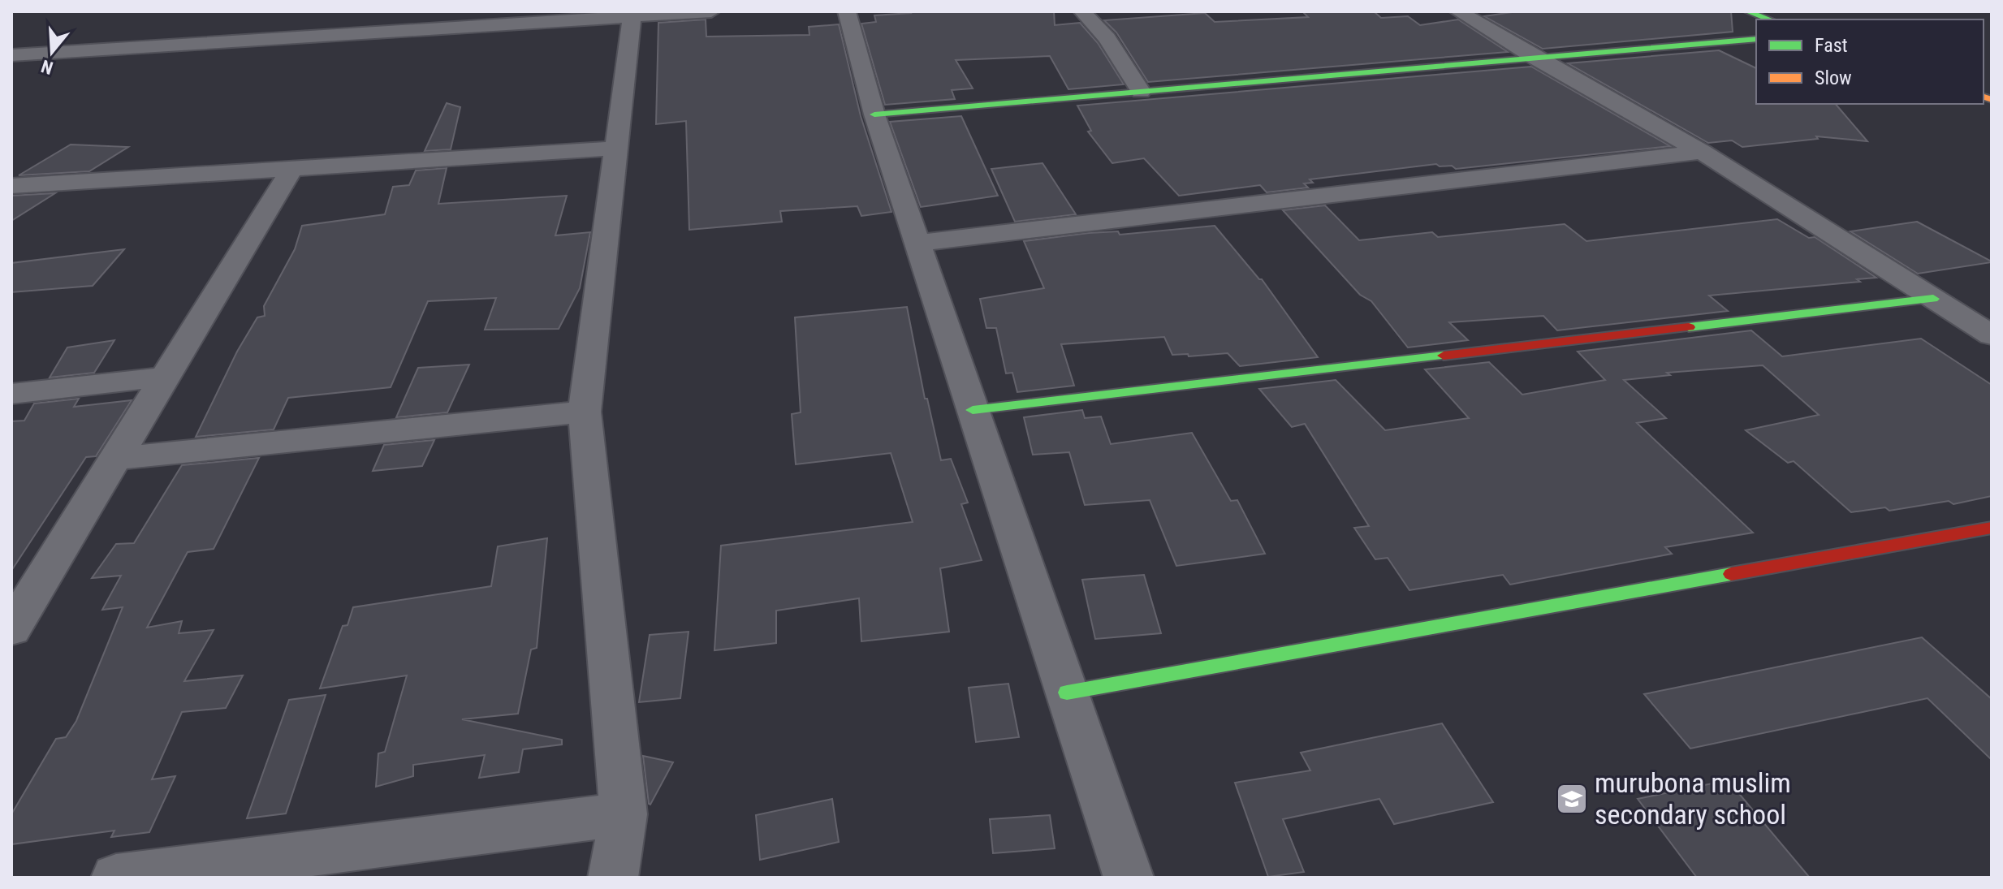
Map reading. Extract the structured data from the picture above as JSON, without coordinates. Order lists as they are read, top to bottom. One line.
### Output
{"places":{"school or university":["murubona muslim secondary school"]},"legend":["Fast","Slow"],"north":"bottom"}
